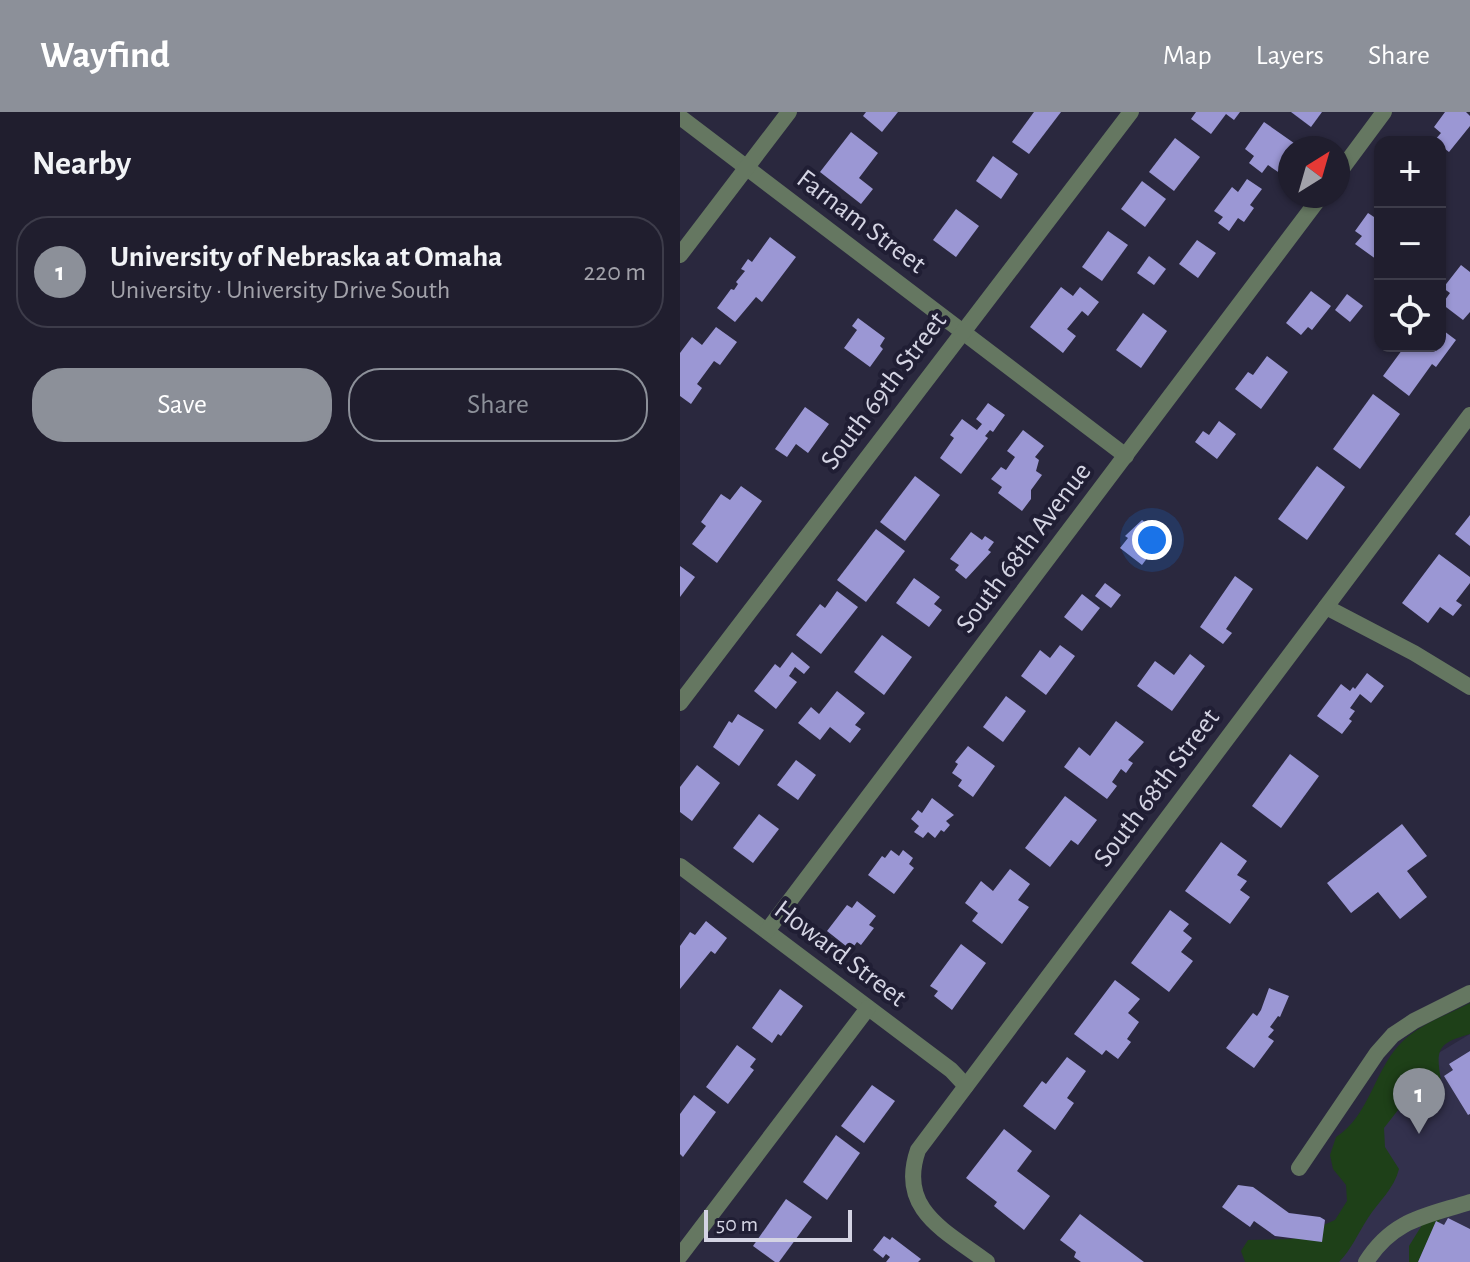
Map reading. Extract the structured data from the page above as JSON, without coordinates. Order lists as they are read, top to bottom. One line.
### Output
{"streets":{"street":["Farnam Street","South 69th Street","South 68th Avenue","South 68th Street","Howard Street"]},"crossings":[["Farnam Street","South 69th Street"],["Farnam Street","South 68th Avenue"],["South 68th Avenue","Howard Street"],["South 68th Street","Howard Street"]],"scale_bar":"50 m","north":"top right","page":{"header":"Wayfind","nav":["Map","Layers","Share"],"heading":"Nearby","map_buttons":["+","−"],"list":[{"mark":"1","name":"University of Nebraska at Omaha","note":"University · University Drive South","value":"220 m"}],"buttons":["Save","Share"],"pins":"1","scale":"50 m"}}
